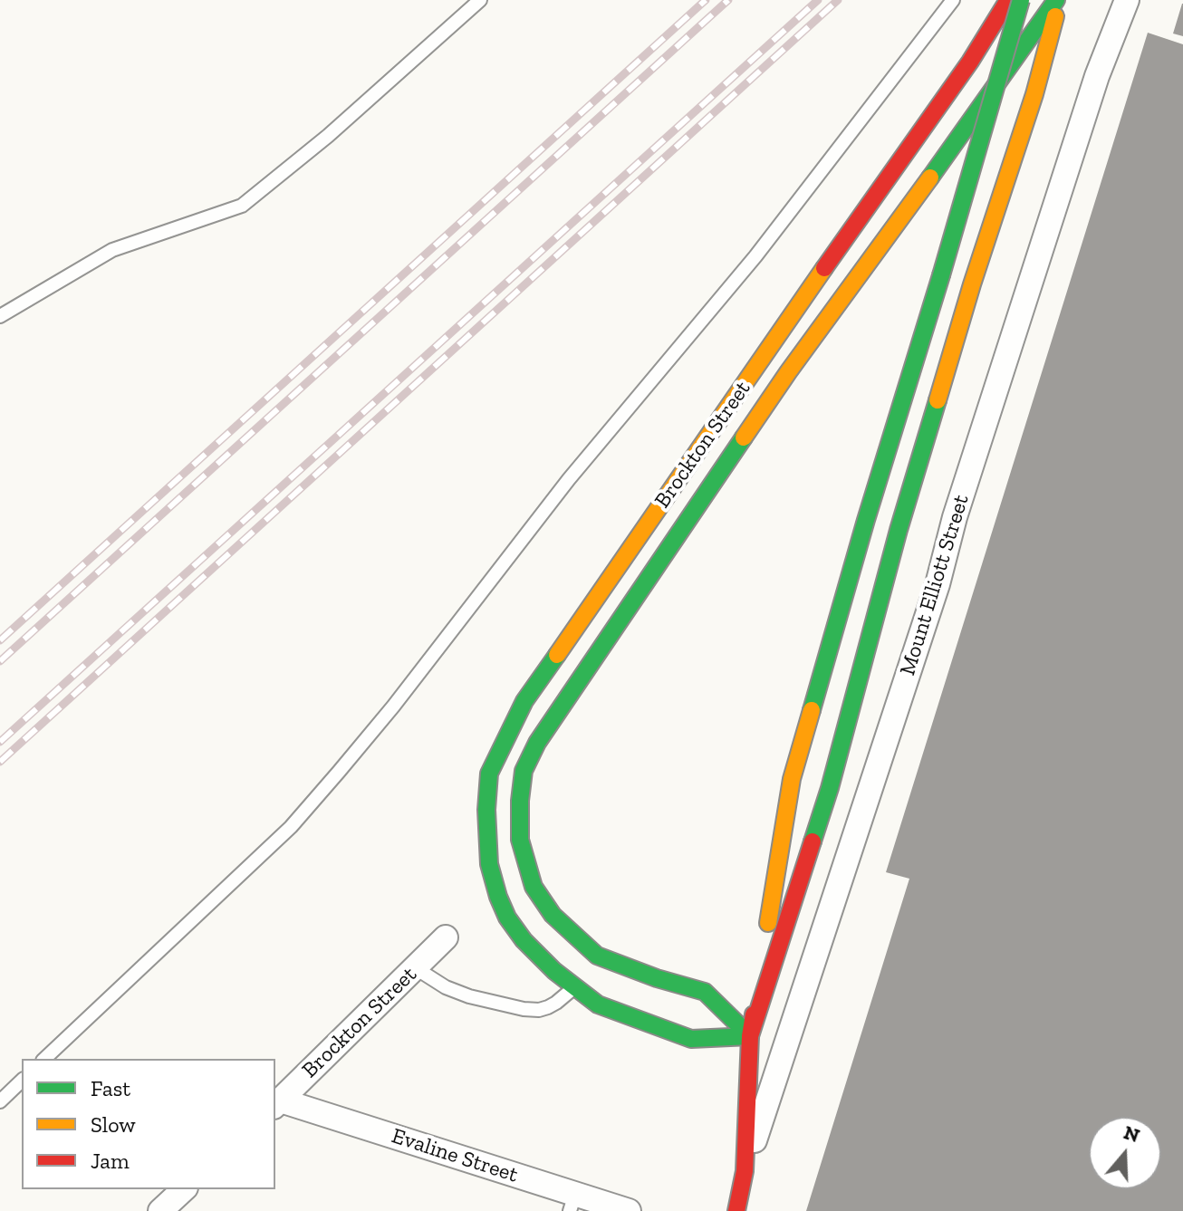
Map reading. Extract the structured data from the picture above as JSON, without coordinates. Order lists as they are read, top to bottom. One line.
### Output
{"streets":{"street":["Brockton Street","Mount Elliott Street","Evaline Street"]},"crossings":[["Brockton Street","Mount Elliott Street"],["Brockton Street","Evaline Street"]],"legend":["Fast","Slow","Jam"],"north":"top"}
